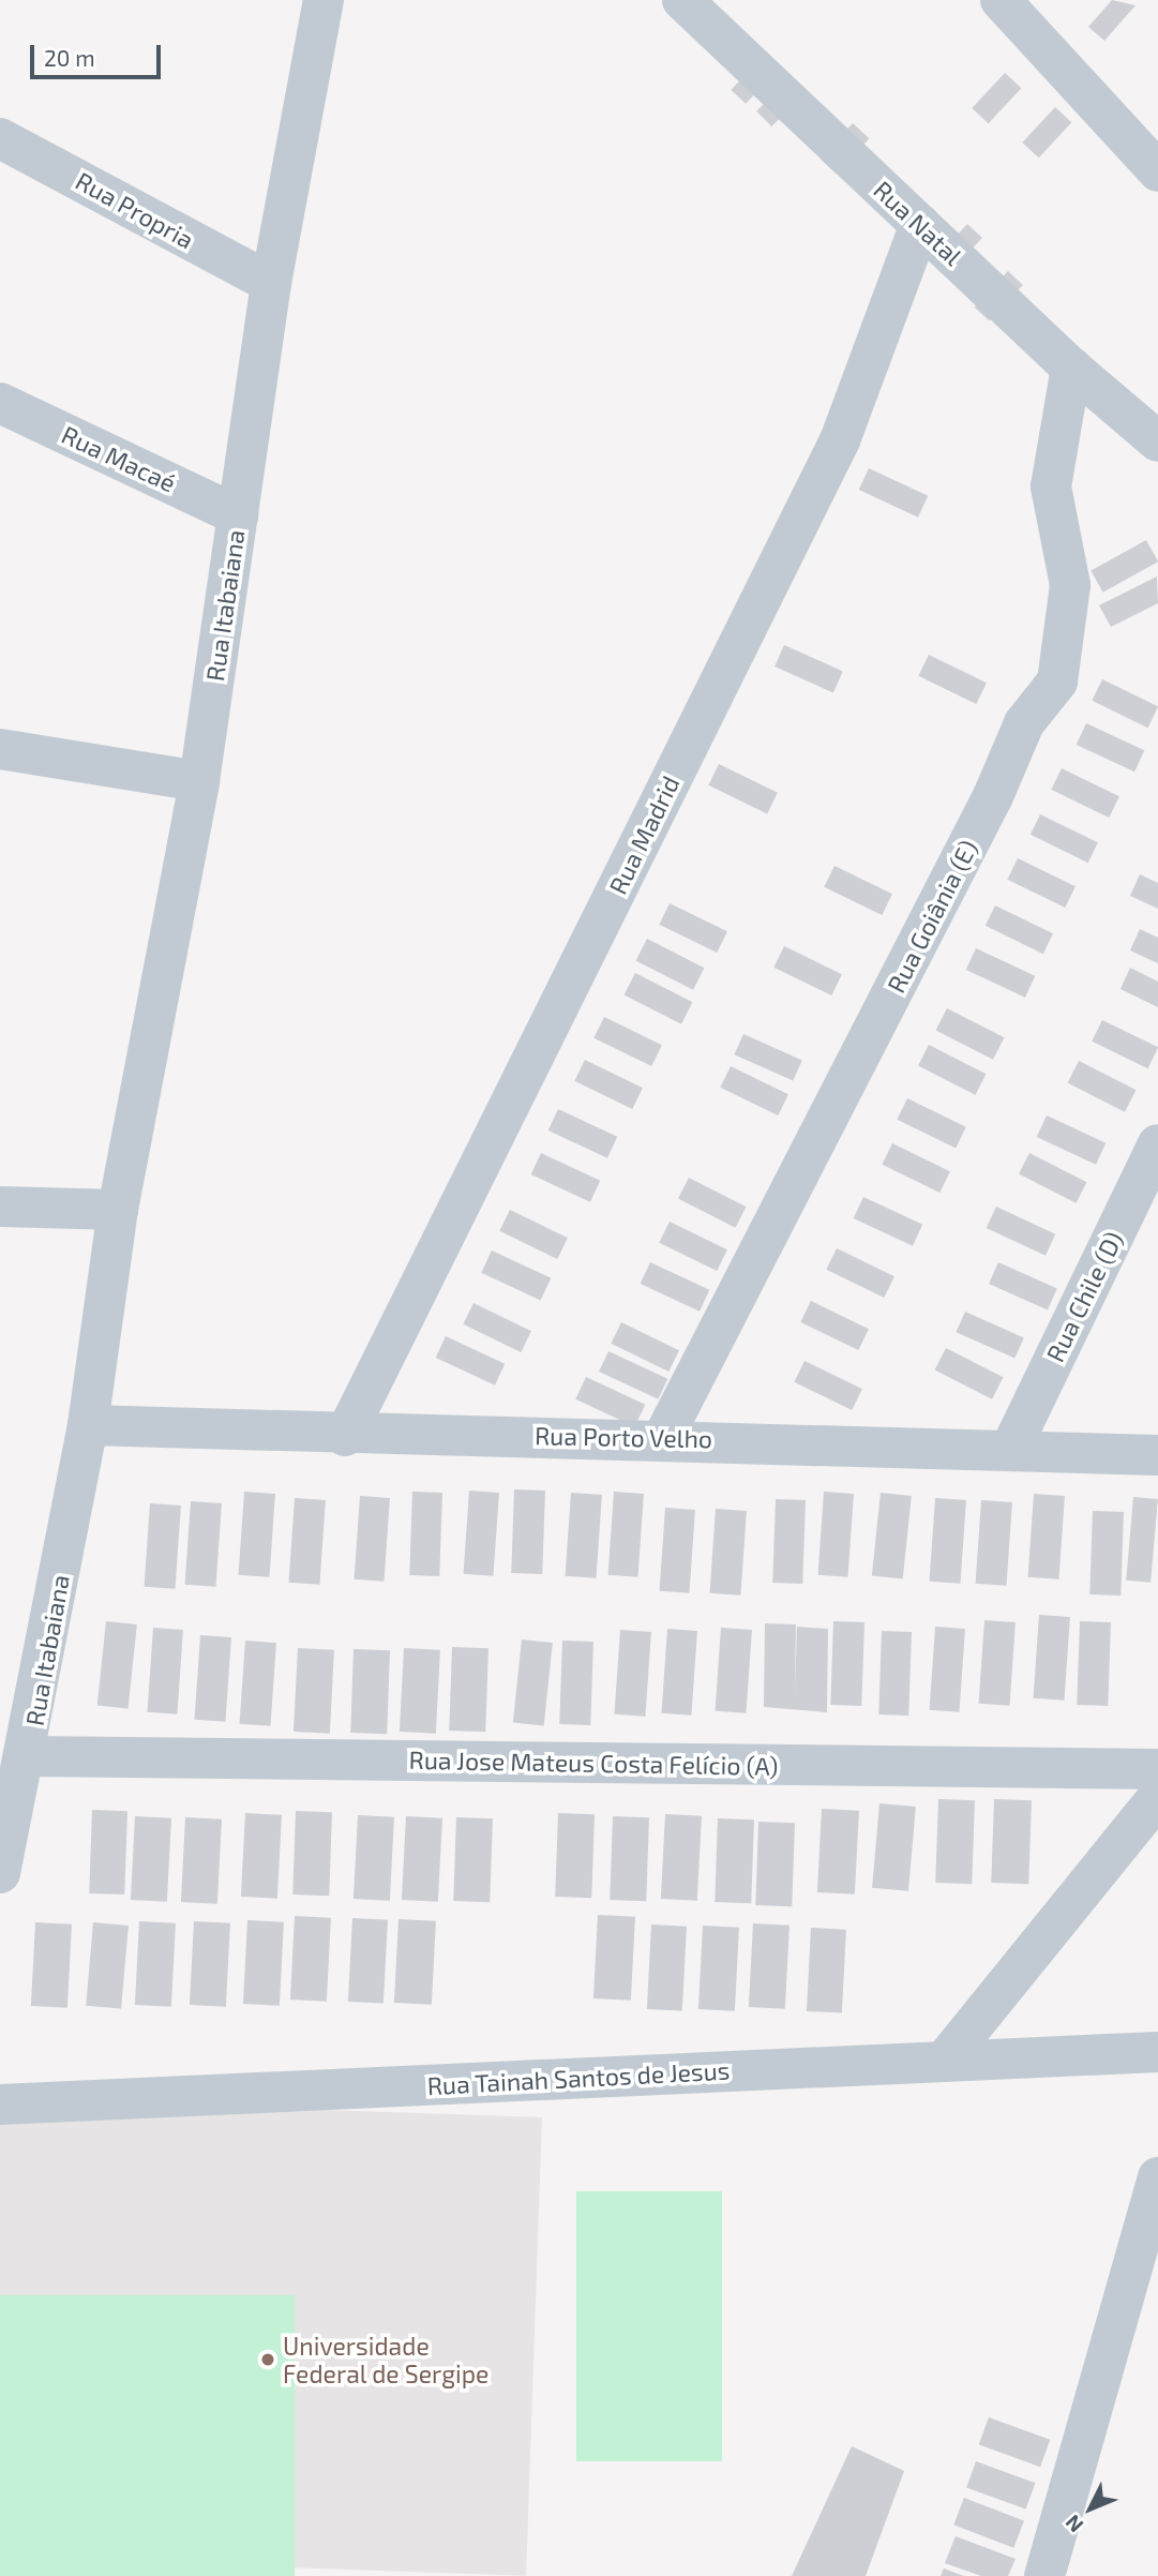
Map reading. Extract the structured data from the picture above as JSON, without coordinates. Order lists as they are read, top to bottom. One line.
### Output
{"streets":{"street":["Rua Propria","Rua Natal","Rua Macaé","Rua Itabaiana","Rua Madrid","Rua Goiânia (E)","Rua Chile (D)","Rua Porto Velho","Rua Jose Mateus Costa Felício (A)","Rua Tainah Santos de Jesus"]},"crossings":[["Rua Propria","Rua Itabaiana"],["Rua Natal","Rua Madrid"],["Rua Natal","Rua Goiânia (E)"],["Rua Macaé","Rua Itabaiana"],["Rua Itabaiana","Rua Porto Velho"],["Rua Itabaiana","Rua Jose Mateus Costa Felício (A)"],["Rua Madrid","Rua Porto Velho"],["Rua Goiânia (E)","Rua Porto Velho"],["Rua Chile (D)","Rua Porto Velho"]],"places":["Universidade Federal de Sergipe"],"scale_bar":"20 m","north":"bottom left"}
